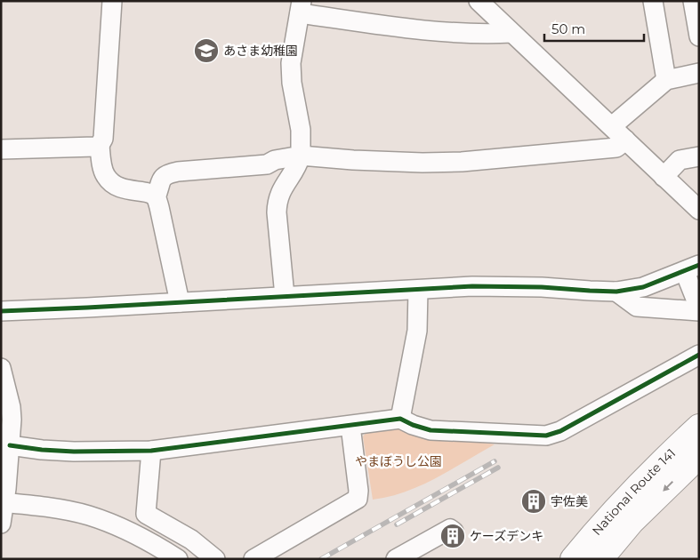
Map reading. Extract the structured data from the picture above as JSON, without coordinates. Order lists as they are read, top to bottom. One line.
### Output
{"streets":{"highway":["National Route 141"]},"parks":["やまぼうし公園"],"places":{"school or university":["あさま幼稚園"],"building":["宇佐美","ケーズデンキ"]},"scale_bar":"50 m"}
